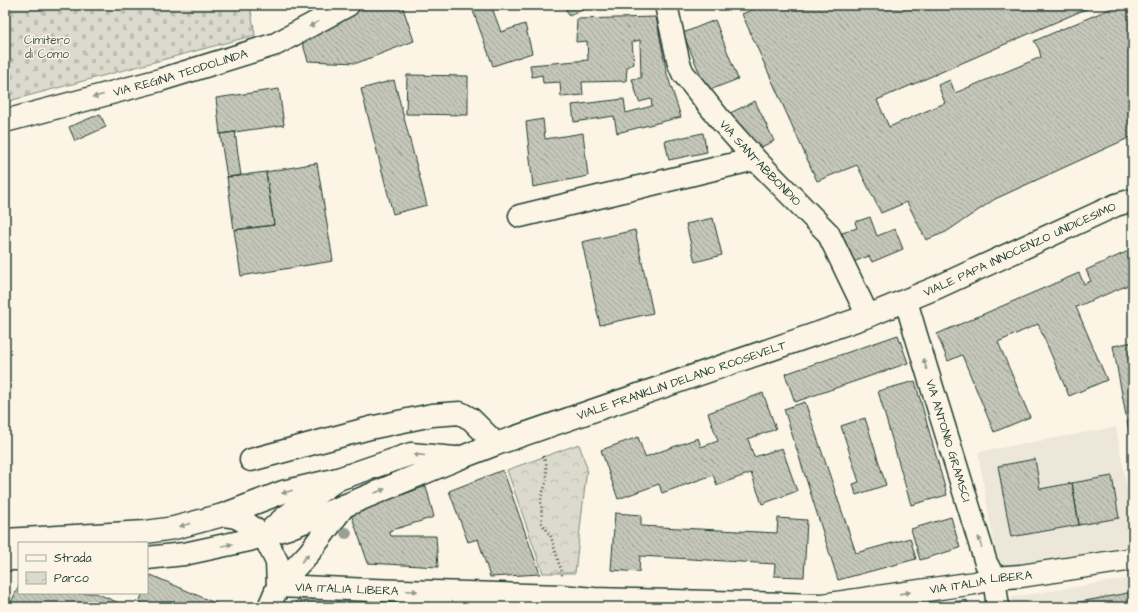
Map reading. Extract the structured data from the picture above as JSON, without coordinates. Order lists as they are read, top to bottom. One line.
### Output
{"streets":{"street":["VIA REGINA TEODOLINDA","VIA SANT'ABBONDIO","VIALE PAPA INNOCENZO UNDICESIMO","VIALE FRANKLIN DELANO ROOSEVELT","VIA ANTONIO GRAMSCI","VIA ITALIA LIBERA"]},"crossings":[["VIA SANT'ABBONDIO","VIALE FRANKLIN DELANO ROOSEVELT"],["VIALE PAPA INNOCENZO UNDICESIMO","VIALE FRANKLIN DELANO ROOSEVELT"],["VIALE PAPA INNOCENZO UNDICESIMO","VIA ANTONIO GRAMSCI"],["VIALE FRANKLIN DELANO ROOSEVELT","VIA ANTONIO GRAMSCI"],["VIA ANTONIO GRAMSCI","VIA ITALIA LIBERA"]],"one_way":["VIA REGINA TEODOLINDA","VIA ANTONIO GRAMSCI"],"parks":["Cimitero di Como"],"legend":["Strada","Parco"]}
